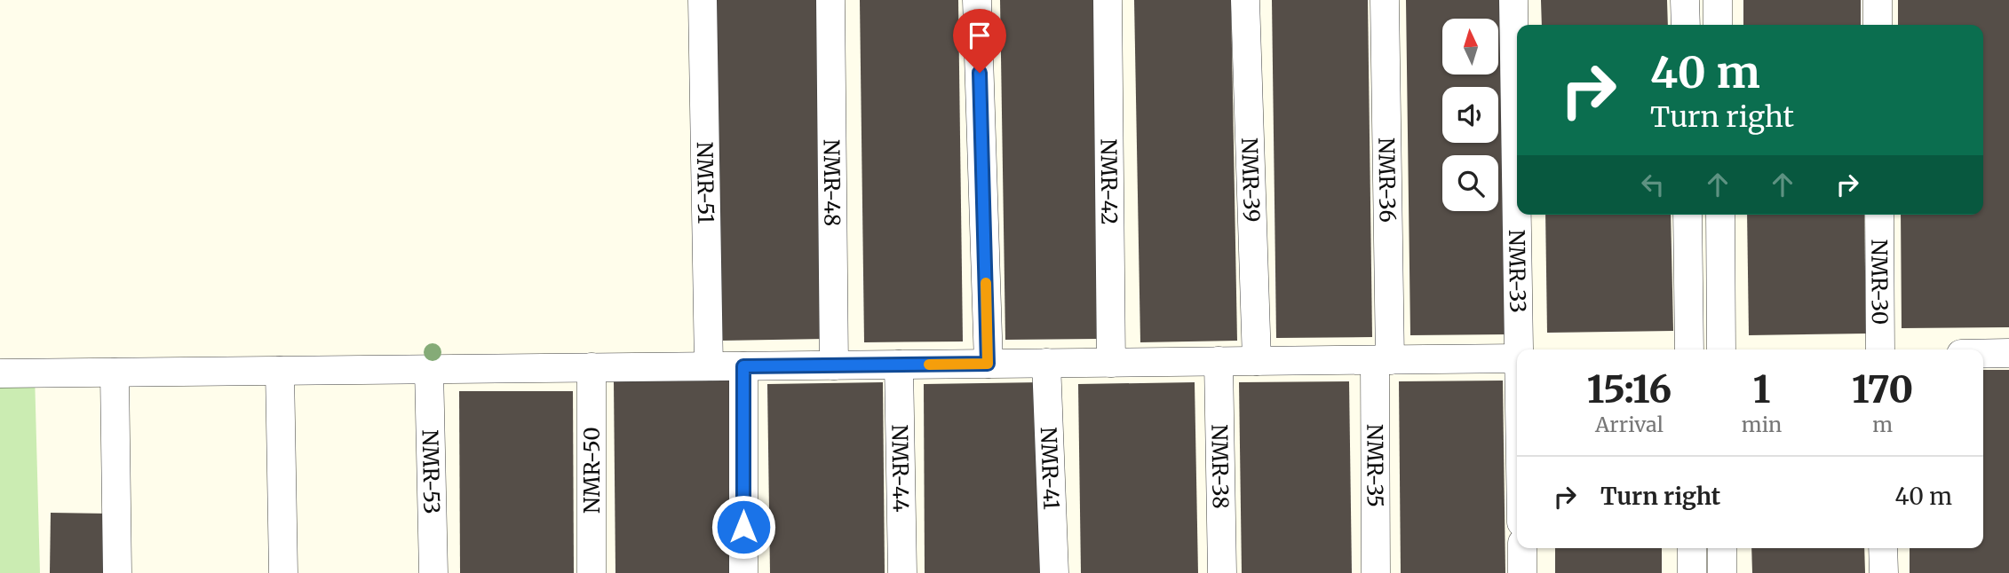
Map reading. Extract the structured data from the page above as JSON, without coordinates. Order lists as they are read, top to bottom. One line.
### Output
{"streets":{"street":["NMR-39","NMR-36","NMR-42","NMR-48","NMR-51","NMR-33","NMR-30","NMR-35","NMR-38","NMR-41","NMR-44","NMR-50","NMR-53"]},"crossings":[["NMR-36","NMR-35"]],"north":"top","page":{"turn":["40 m","Turn right"],"eta":["15:16","Arrival","1","min","170","m"],"list":[{"name":"Turn right","value":"40 m"}]}}
